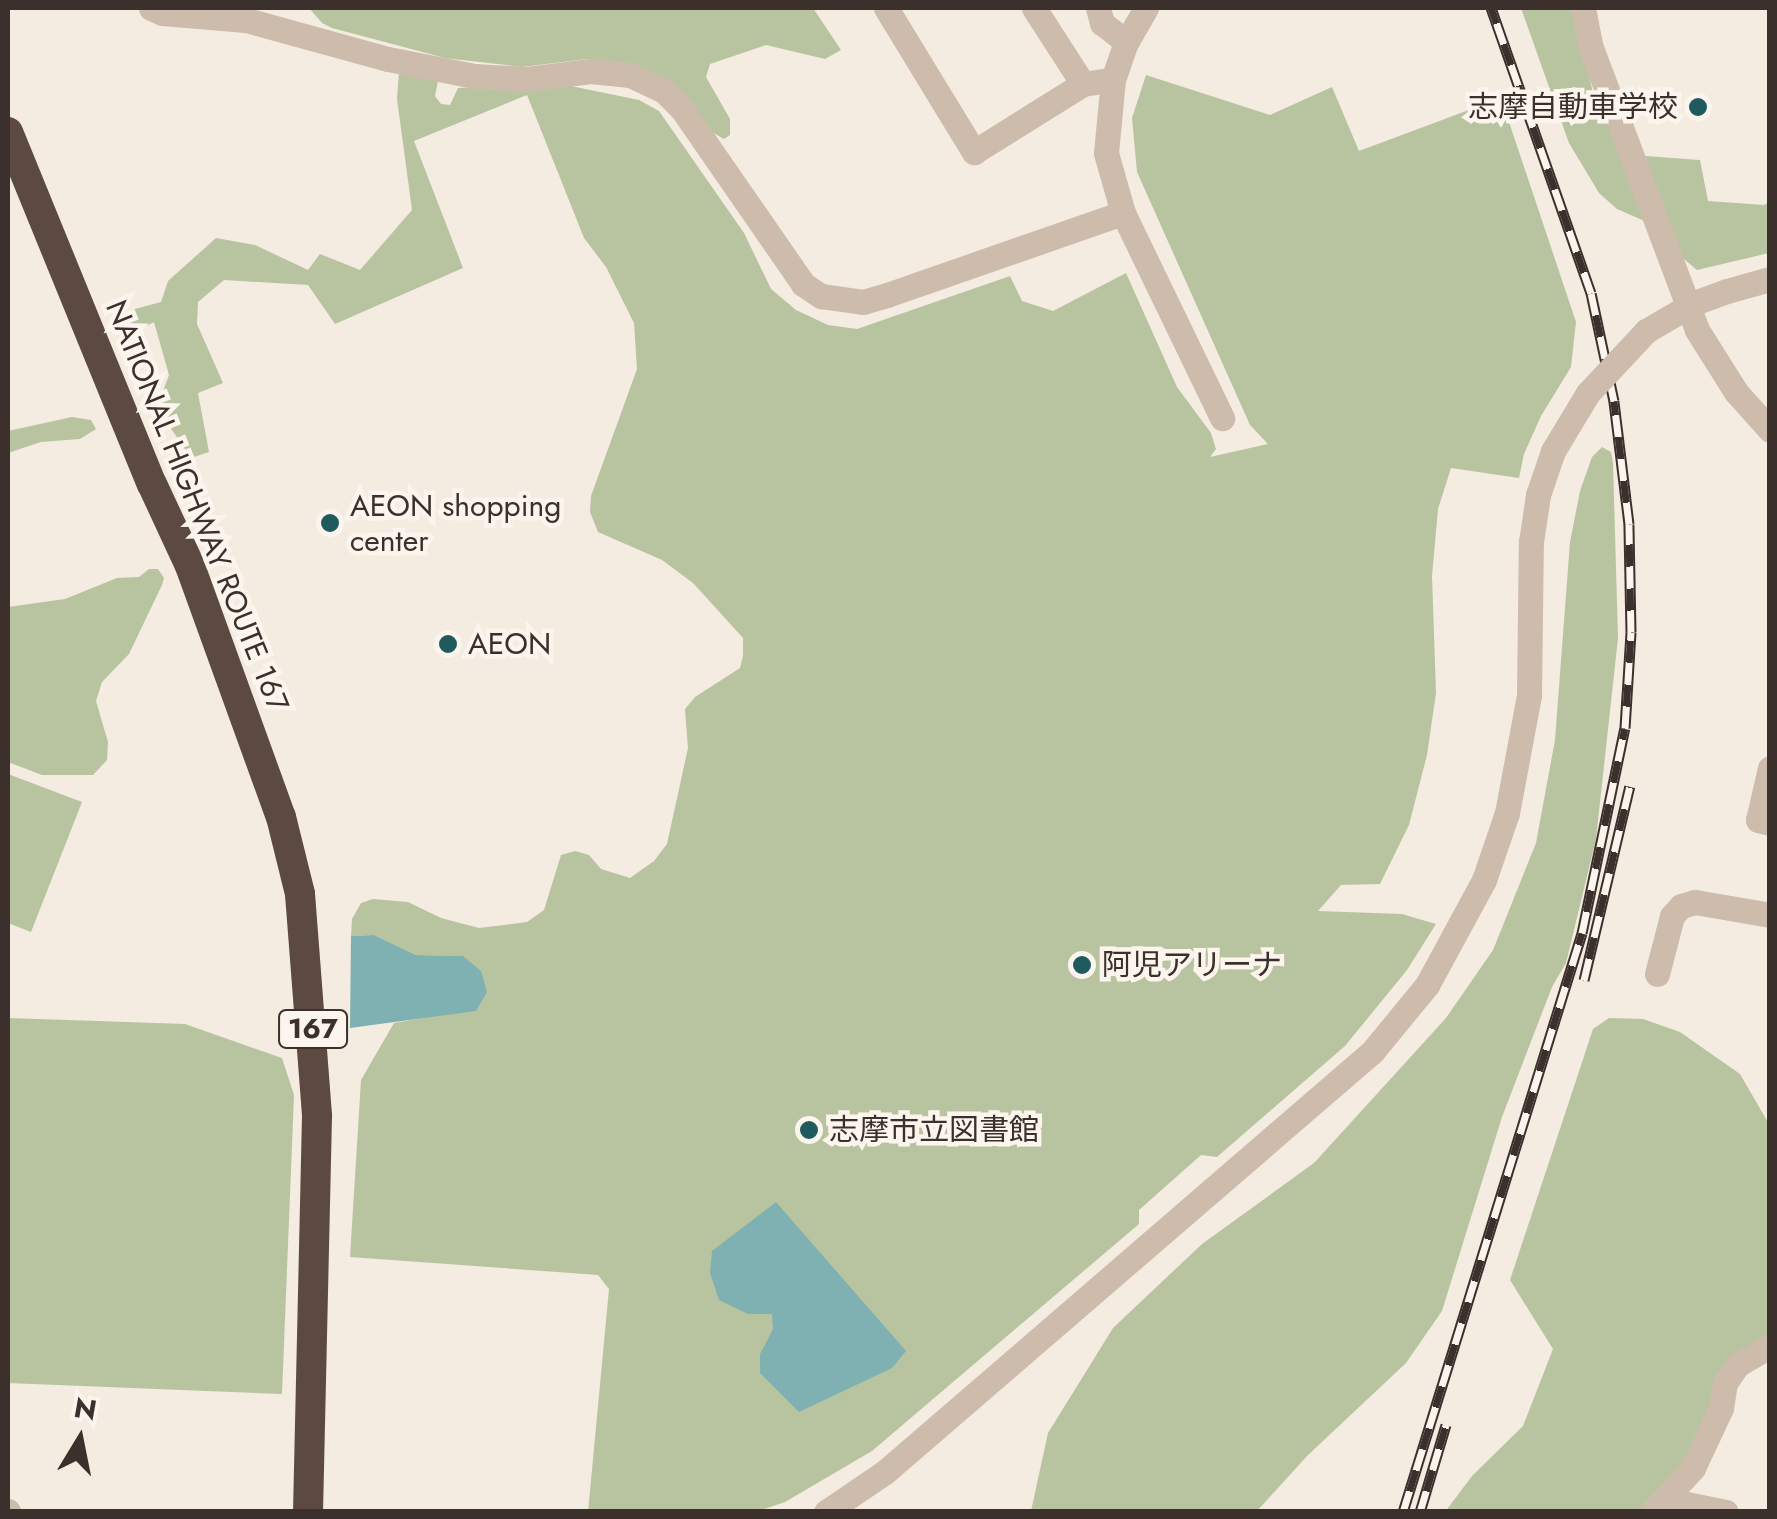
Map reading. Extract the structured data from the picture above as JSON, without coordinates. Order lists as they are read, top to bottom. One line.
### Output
{"streets":{"highway":["NATIONAL HIGHWAY ROUTE 167","167"]},"places":["志摩自動車学校","AEON shopping center","AEON","阿児アリーナ","志摩市立図書館"],"north":"top"}
